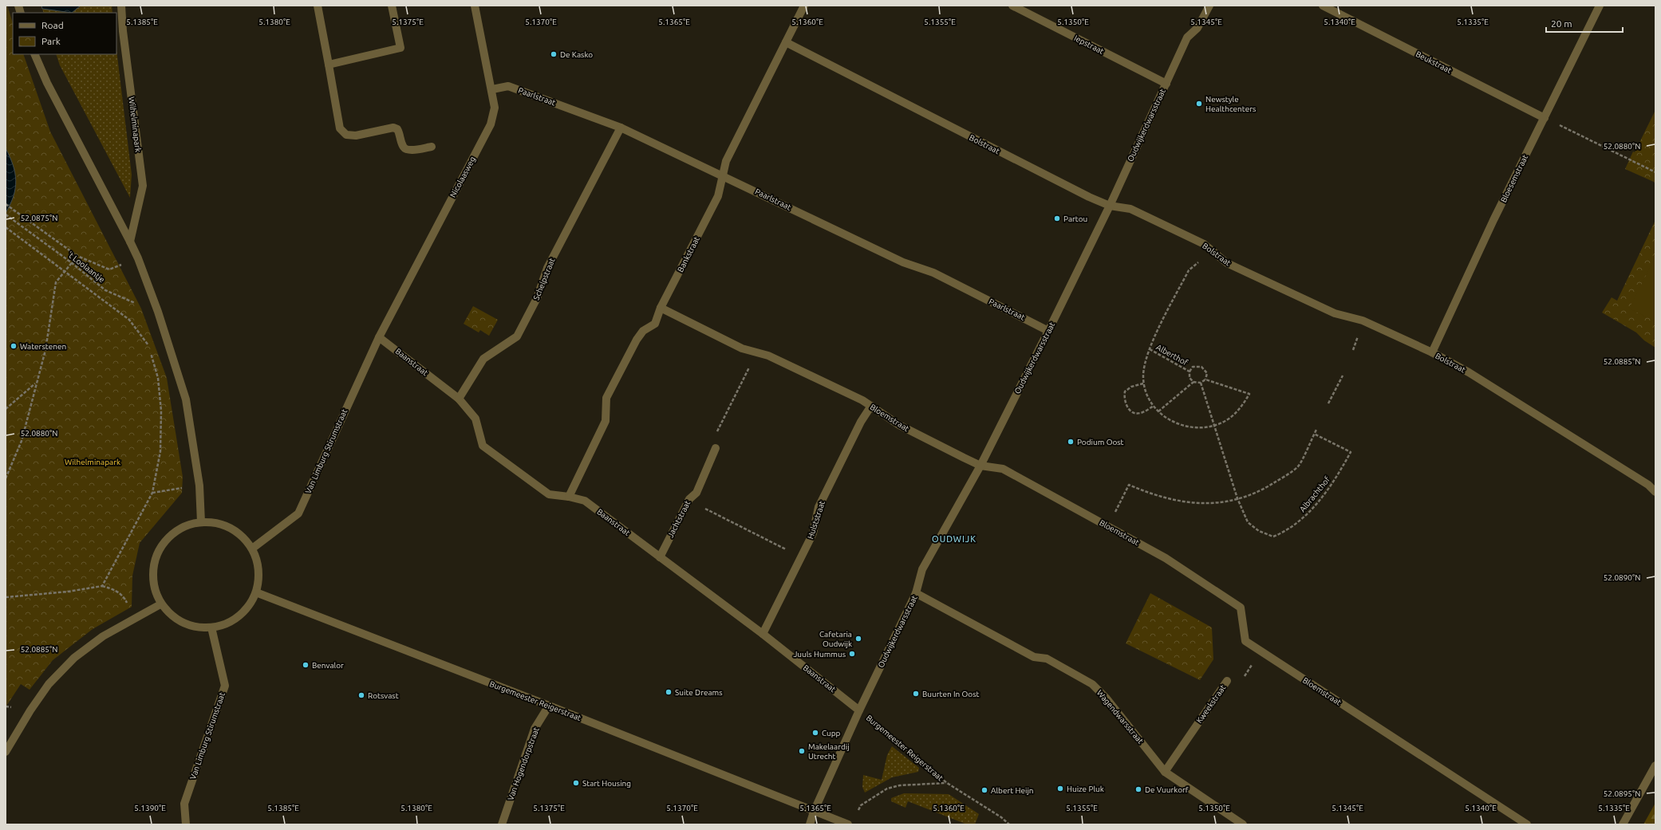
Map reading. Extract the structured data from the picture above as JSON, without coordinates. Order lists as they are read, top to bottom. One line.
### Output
{"streets":{"street":["Iepstraat","Beukstraat","Paarlstraat","Wilhelminapark","Oudwijkerdwarsstraat","Bolstraat","Nicolaasweg","Bloesemstraat","Bankstraat","Schelpstraat","Baanstraat","Bloemstraat","Van Limburg Stirumstraat","Jachtstraat","Hulststraat","Burgemeester Reigerstraat","Kweekstraat","Wagendwarsstraat","Van Hogendorpstraat"],"path":["'t Loolaantje","Alberthof","Albrachthof"]},"crossings":[["Iepstraat","Oudwijkerdwarsstraat"],["Beukstraat","Bloesemstraat"],["Paarlstraat","Oudwijkerdwarsstraat"],["Paarlstraat","Nicolaasweg"],["Paarlstraat","Bankstraat"],["Paarlstraat","Schelpstraat"],["Oudwijkerdwarsstraat","Bolstraat"],["Oudwijkerdwarsstraat","Baanstraat"],["Oudwijkerdwarsstraat","Bloemstraat"],["Oudwijkerdwarsstraat","Burgemeester Reigerstraat"],["Oudwijkerdwarsstraat","Wagendwarsstraat"],["Bolstraat","Bloesemstraat"],["Bolstraat","Bankstraat"],["Bolstraat","Alberthof"],["Nicolaasweg","Baanstraat"],["Nicolaasweg","Van Limburg Stirumstraat"],["Bankstraat","Baanstraat"],["Bankstraat","Bloemstraat"],["Schelpstraat","Baanstraat"],["Baanstraat","Van Limburg Stirumstraat"],["Baanstraat","Jachtstraat"],["Baanstraat","Hulststraat"],["Baanstraat","Burgemeester Reigerstraat"],["Bloemstraat","Hulststraat"],["Bloemstraat","Kweekstraat"],["Van Limburg Stirumstraat","Burgemeester Reigerstraat"],["Burgemeester Reigerstraat","Van Hogendorpstraat"],["Kweekstraat","Wagendwarsstraat"]],"districts":["OUDWIJK"],"parks":["Wilhelminapark"],"places":["De Kasko","Newstyle Healthcenters","Partou","Waterstenen","Podium Oost","Cafetaria Oudwijk","Juuls Hummus","Benvalor","Suite Dreams","Buurten In Oost","Rotsvast","Cupp","Makelaardij Utrecht","Start Housing","Huize Pluk","De Vuurkorf","Albert Heijn"],"legend":["Road","Park"],"scale_bar":"20 m","coordinates":["5.1360°E","5.1355°E","5.1345°E","5.1385°E","5.1380°E","5.1375°E","5.1370°E","5.1365°E","5.1350°E","5.1340°E","5.1335°E","52.0880°N","52.0875°N","52.0885°N","52.0890°N","52.0895°N","5.1390°E"]}
